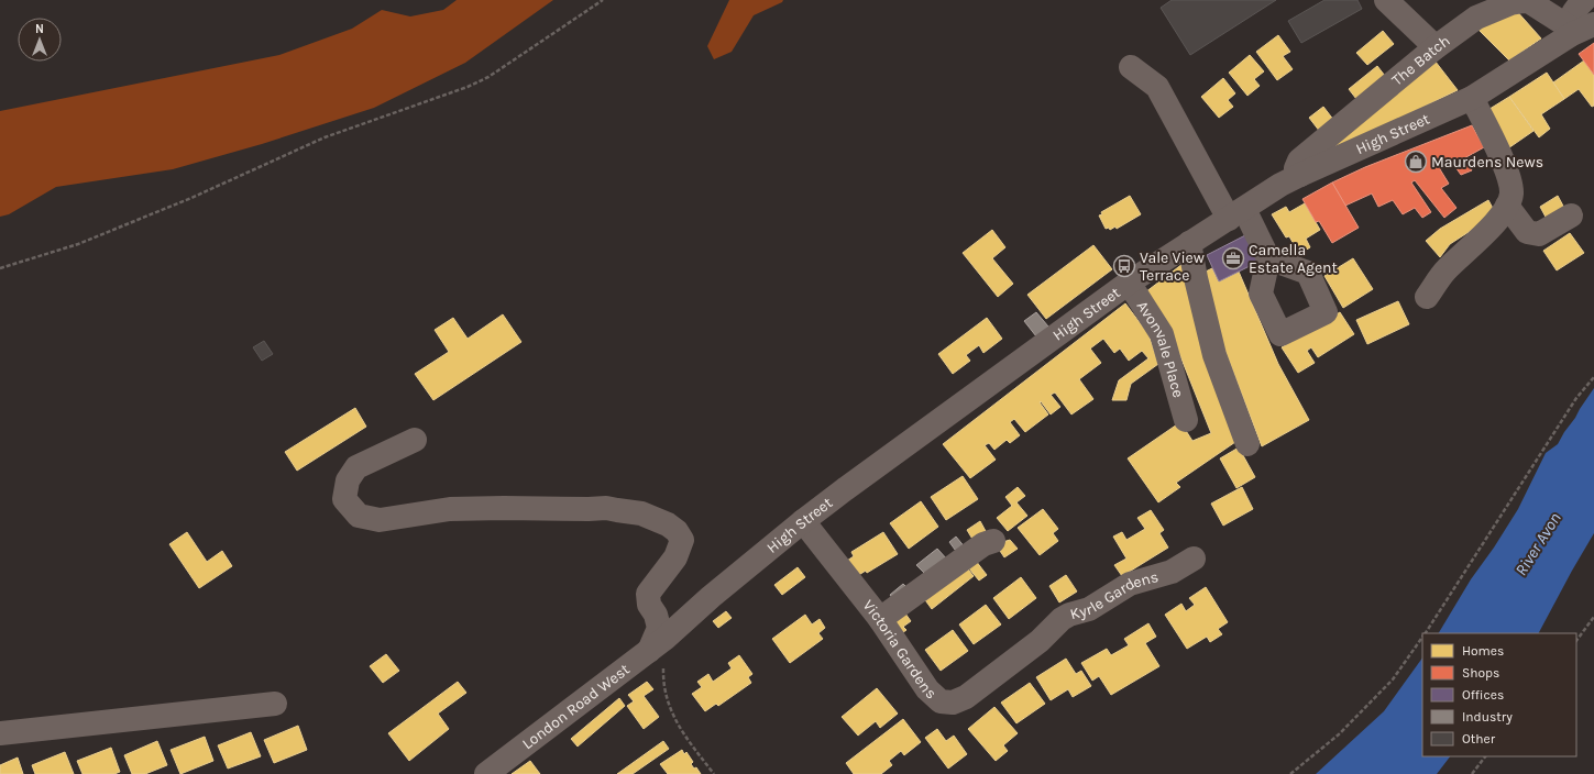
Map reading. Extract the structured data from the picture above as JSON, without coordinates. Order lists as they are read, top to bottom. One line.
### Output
{"streets":{"street":["The Batch","High Street","Avonvale Place","Kyrle Gardens","Victoria Gardens","London Road West"]},"crossings":[["The Batch","High Street"],["High Street","Avonvale Place"],["High Street","Victoria Gardens"],["High Street","London Road West"],["Kyrle Gardens","Victoria Gardens"]],"water":["River Avon"],"places":{"shop":["Maurdens News"],"office":["Camella Estate Agent"],"bus stop":["Vale View Terrace"]},"legend":["Homes","Shops","Offices","Industry","Other"],"north":"top"}
